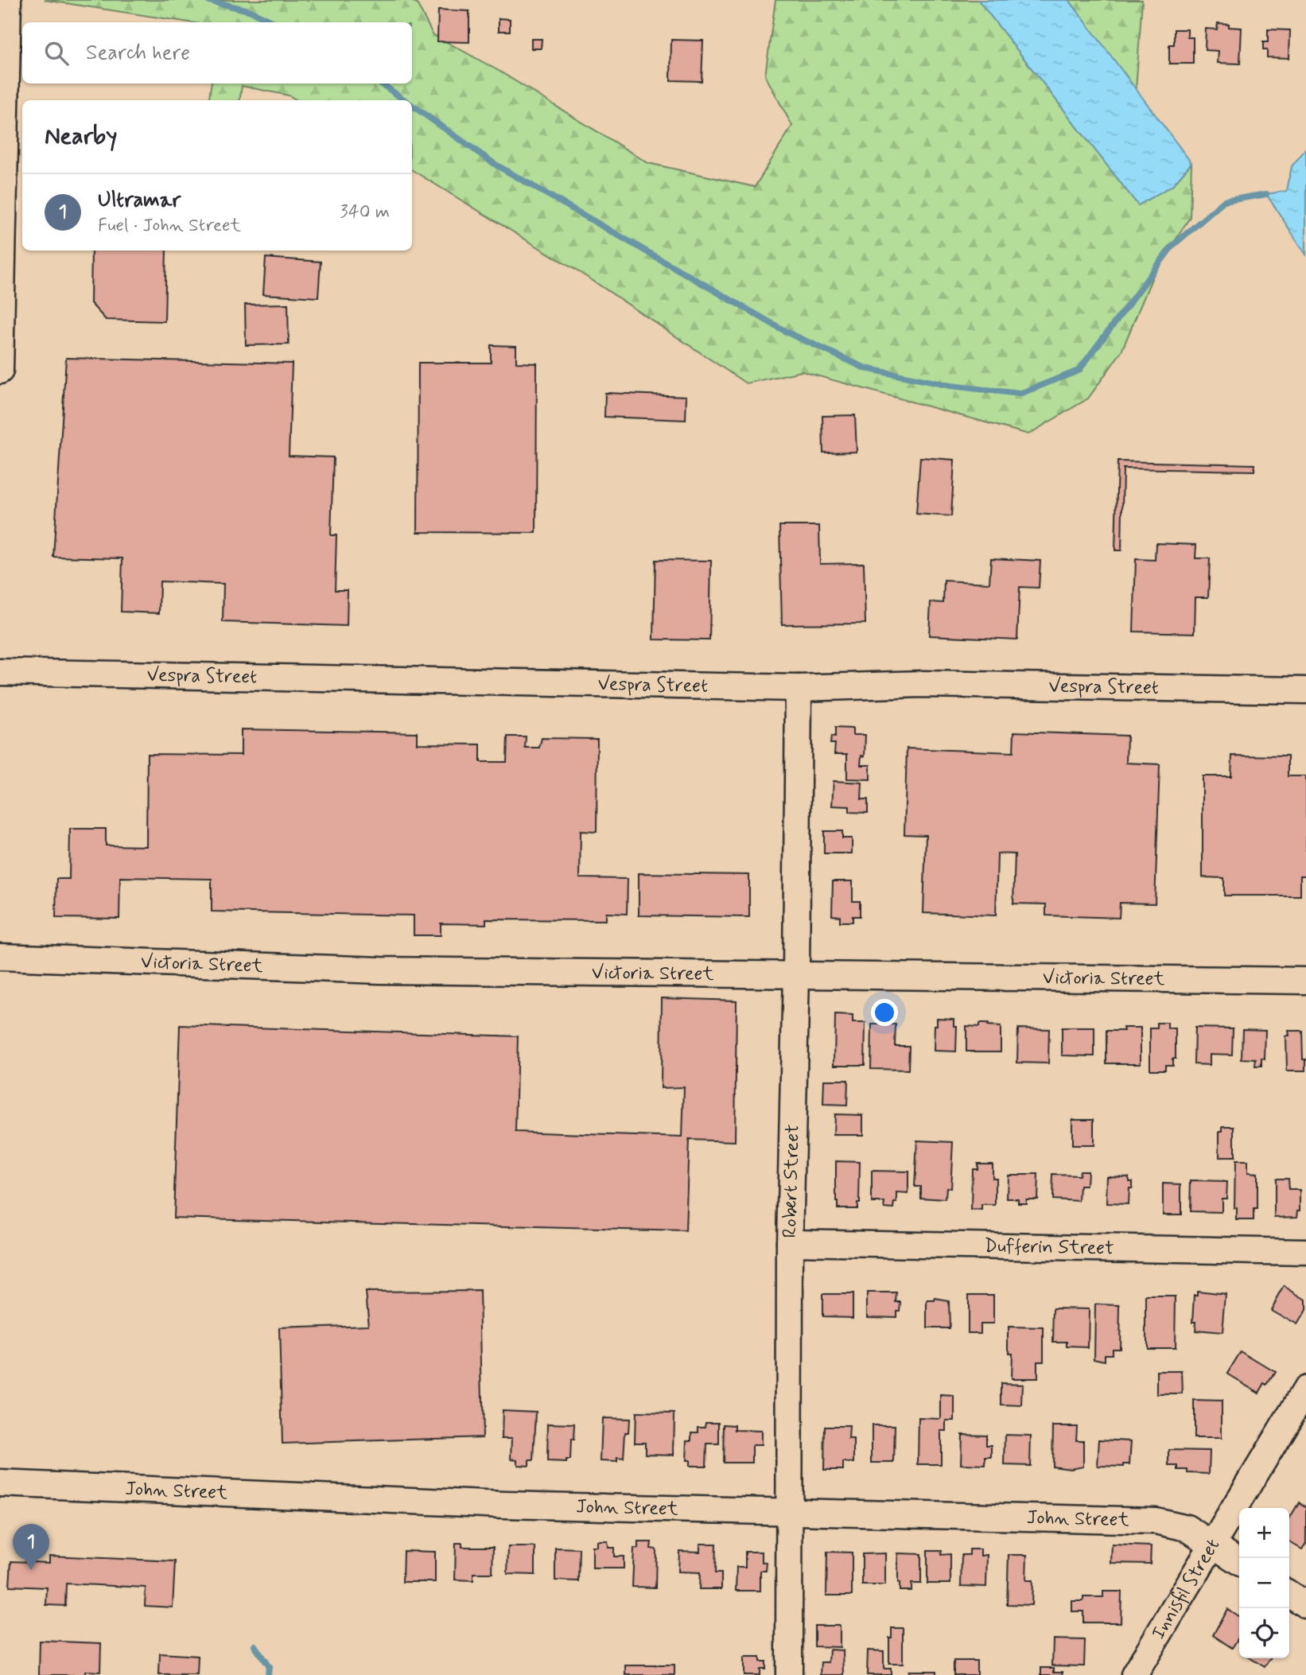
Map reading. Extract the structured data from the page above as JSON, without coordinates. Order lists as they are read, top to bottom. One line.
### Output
{"streets":{"street":["Vespra Street","Victoria Street","Robert Street","Dufferin Street","John Street","Innisfil Street"]},"crossings":[["Vespra Street","Robert Street"],["Victoria Street","Robert Street"],["Robert Street","Dufferin Street"],["Robert Street","John Street"],["John Street","Innisfil Street"]],"page":{"search":"Search here","heading":"Nearby","list":[{"mark":"1","name":"Ultramar","note":"Fuel · John Street","value":"340 m"}],"map_buttons":["+","−"],"pins":"1"}}
